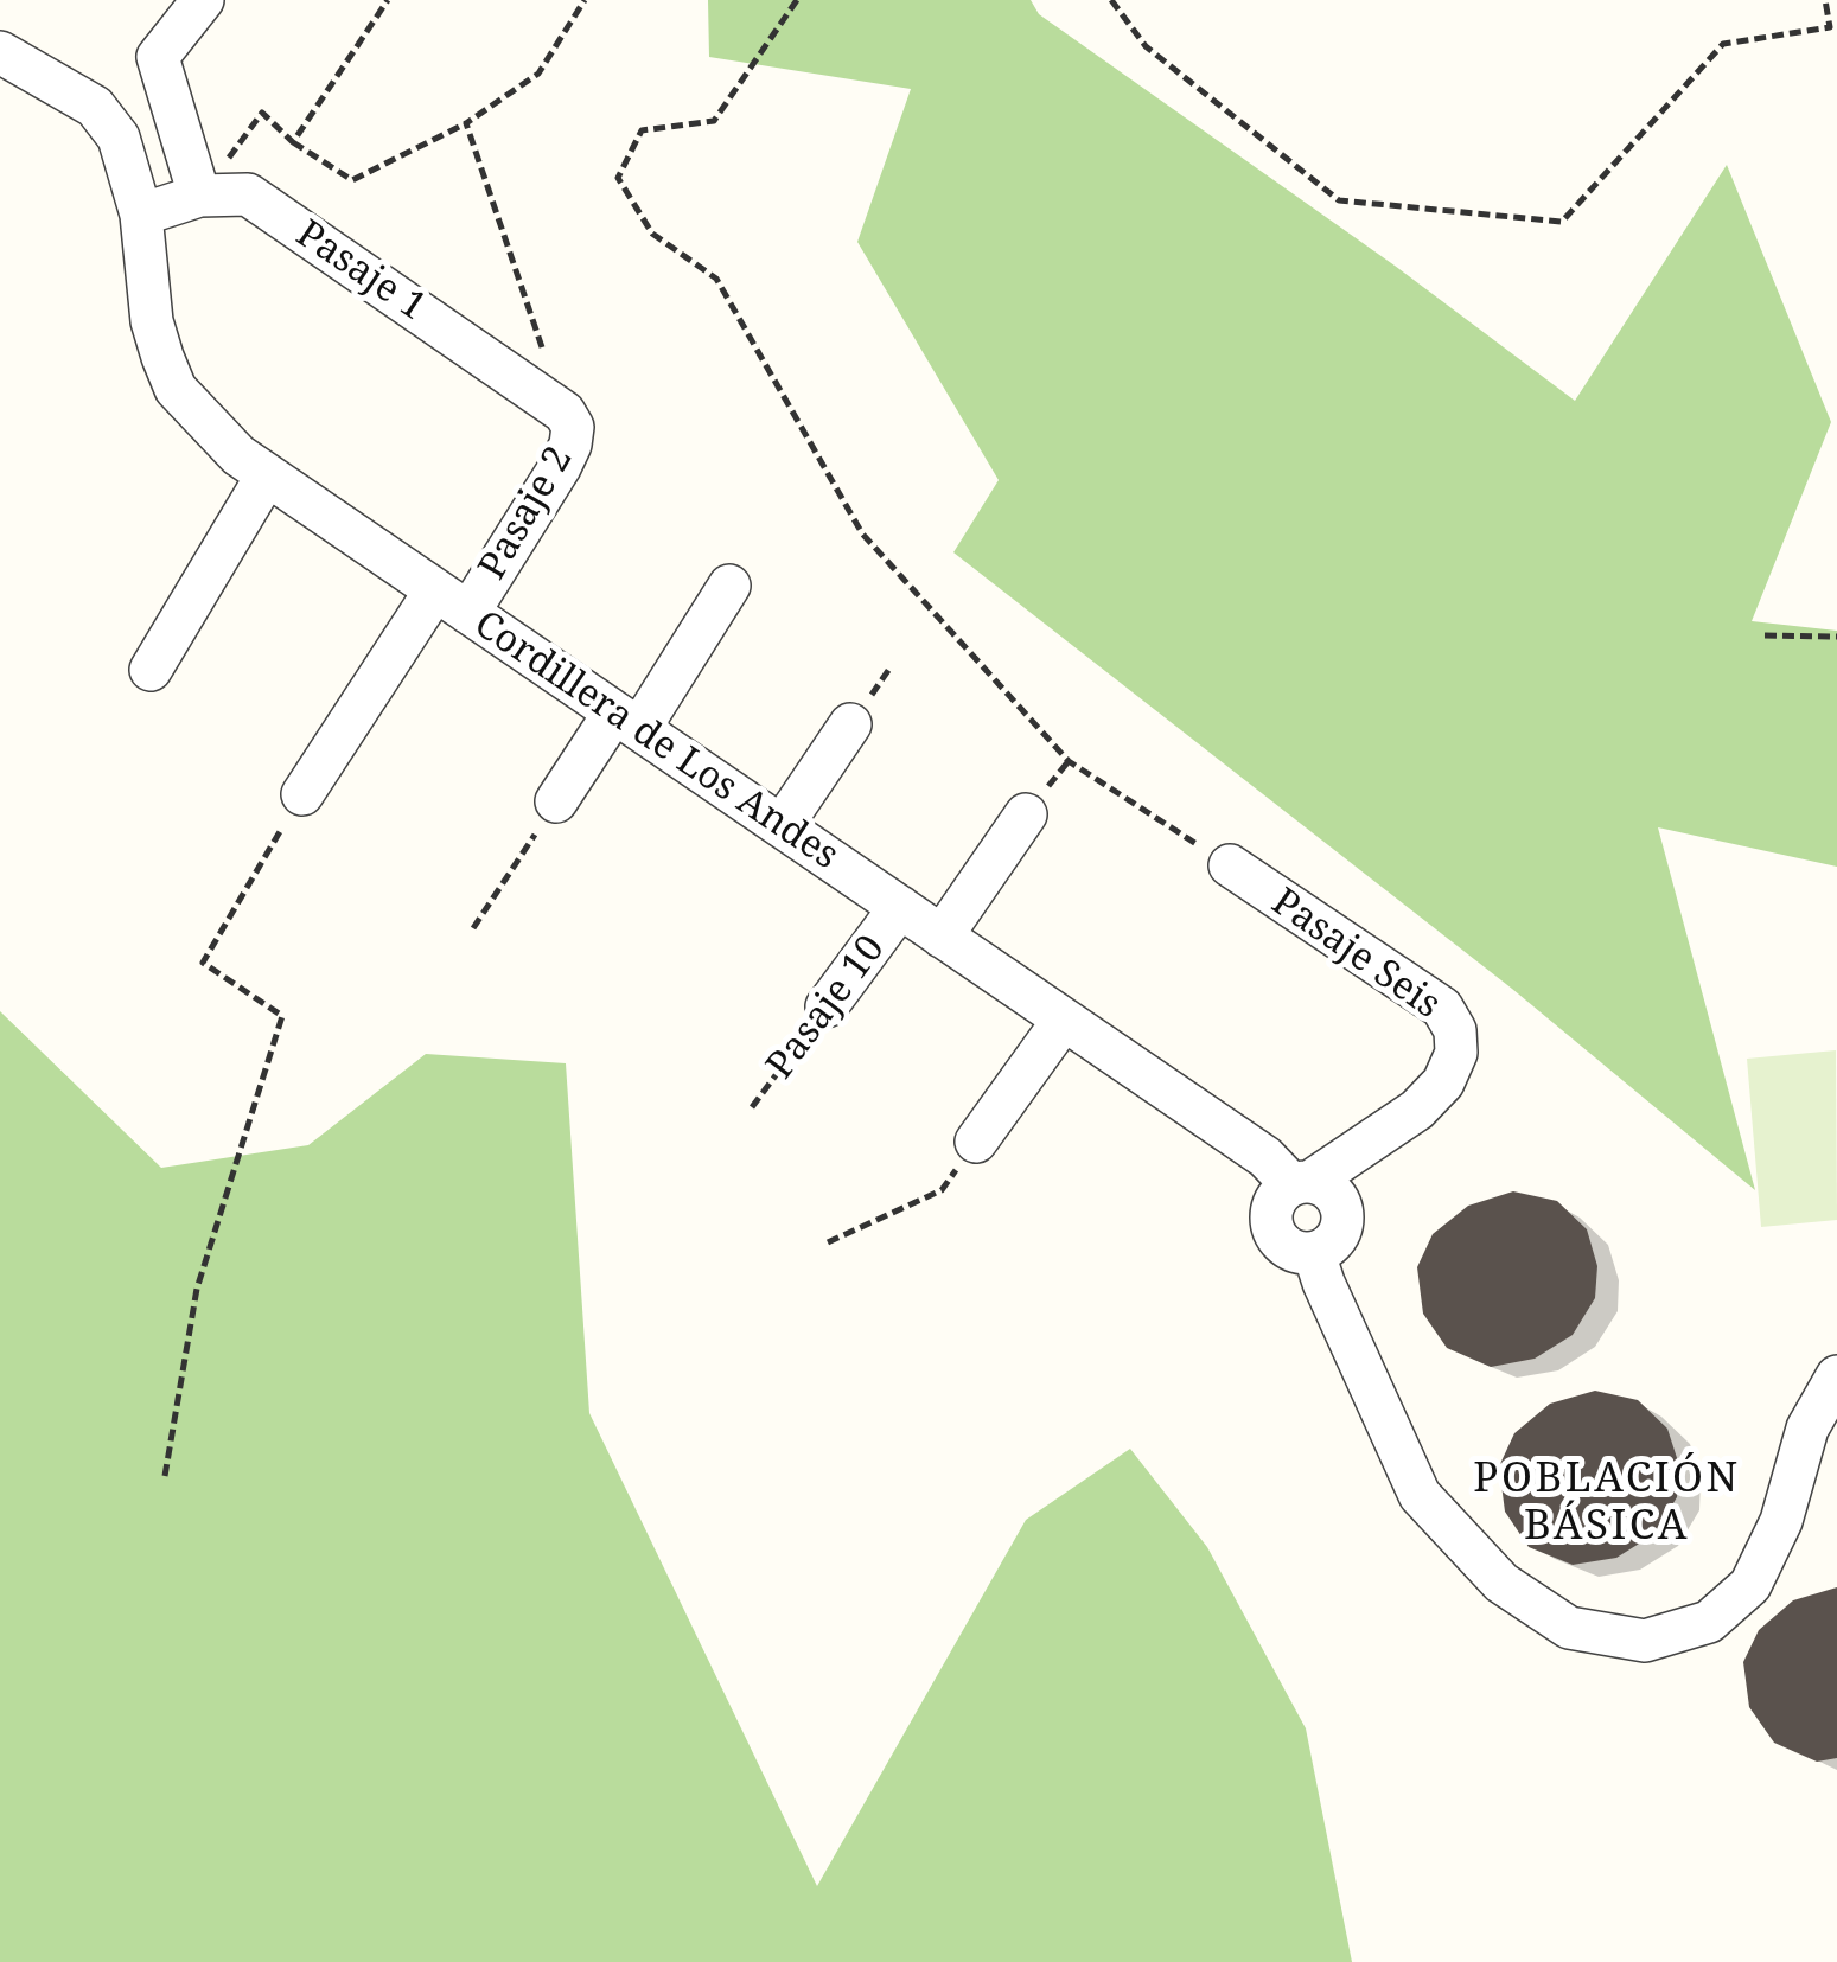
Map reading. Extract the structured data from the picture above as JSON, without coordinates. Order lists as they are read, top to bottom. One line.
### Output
{"streets":{"street":["Pasaje 1","Pasaje 2","Cordillera de Los Andes","Pasaje Seis","Pasaje 10"]},"crossings":[["Pasaje 1","Pasaje 2"],["Pasaje 1","Cordillera de Los Andes"],["Pasaje 2","Cordillera de Los Andes"],["Cordillera de Los Andes","Pasaje Seis"],["Cordillera de Los Andes","Pasaje 10"]],"districts":["POBLACIÓN BÁSICA"]}
